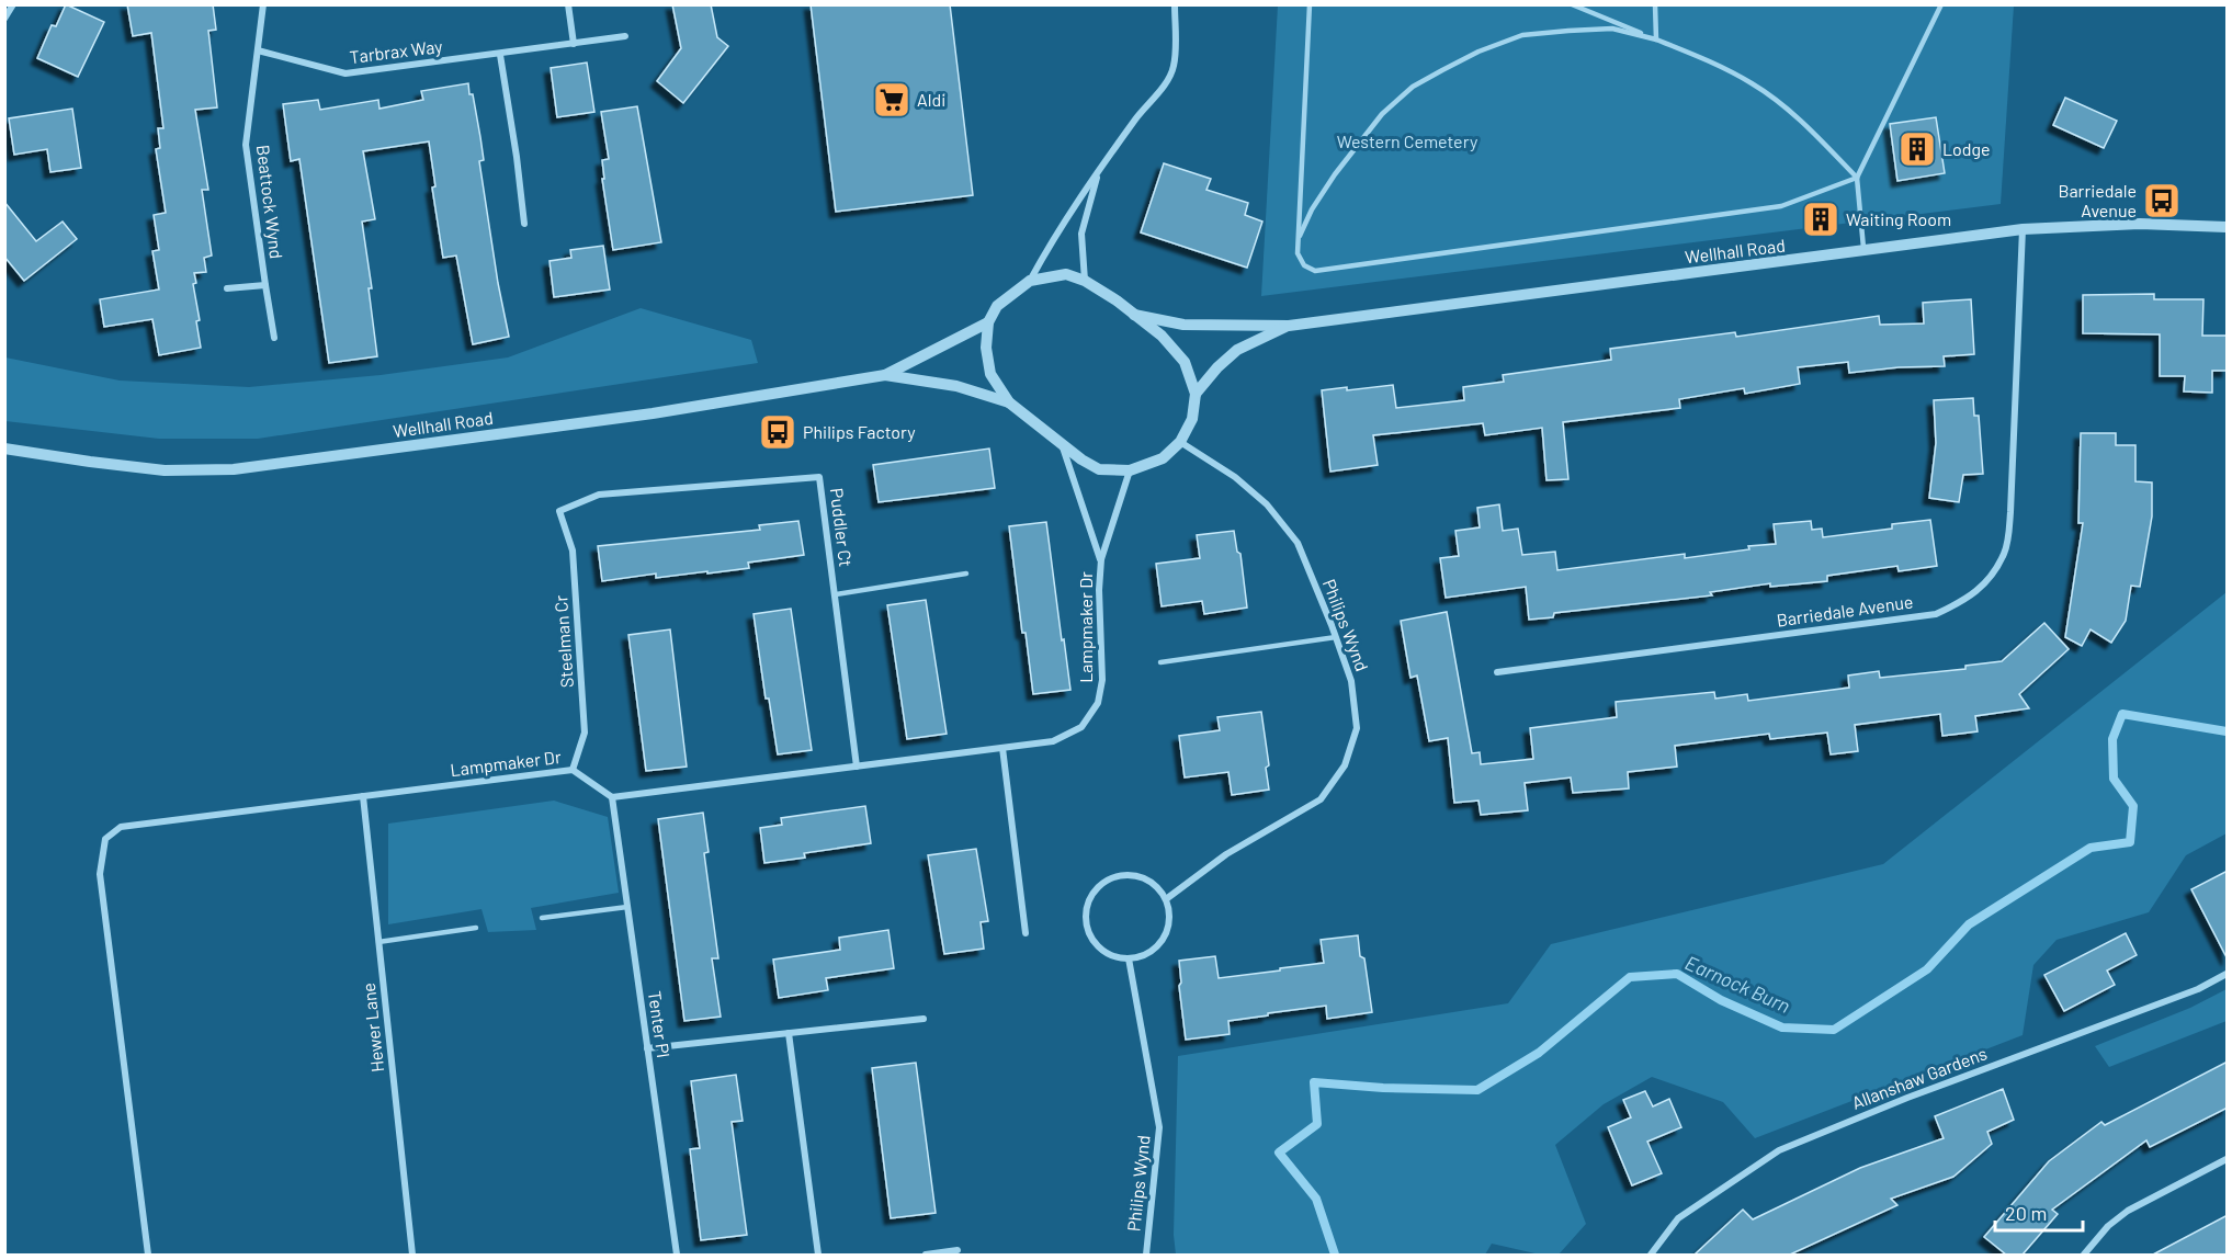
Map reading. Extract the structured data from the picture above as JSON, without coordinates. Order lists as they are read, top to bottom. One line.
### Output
{"streets":{"street":["Tarbrax Way","Beattock Wynd","Wellhall Road","Puddler Ct","Barriedale Avenue","Philips Wynd","Lampmaker Dr","Steelman Cr","Tenter Pl","Hewer Lane","Allanshaw Gardens"]},"crossings":[["Tarbrax Way","Beattock Wynd"],["Wellhall Road","Barriedale Avenue"],["Wellhall Road","Philips Wynd"],["Wellhall Road","Lampmaker Dr"],["Puddler Ct","Lampmaker Dr"],["Puddler Ct","Steelman Cr"],["Philips Wynd","Lampmaker Dr"],["Lampmaker Dr","Steelman Cr"],["Lampmaker Dr","Tenter Pl"],["Lampmaker Dr","Hewer Lane"]],"water":["Earnock Burn"],"parks":["Western Cemetery"],"places":{"supermarket":["Aldi"],"building":["Lodge","Waiting Room"],"bus stop":["Barriedale Avenue","Philips Factory"]},"scale_bar":"20 m"}
